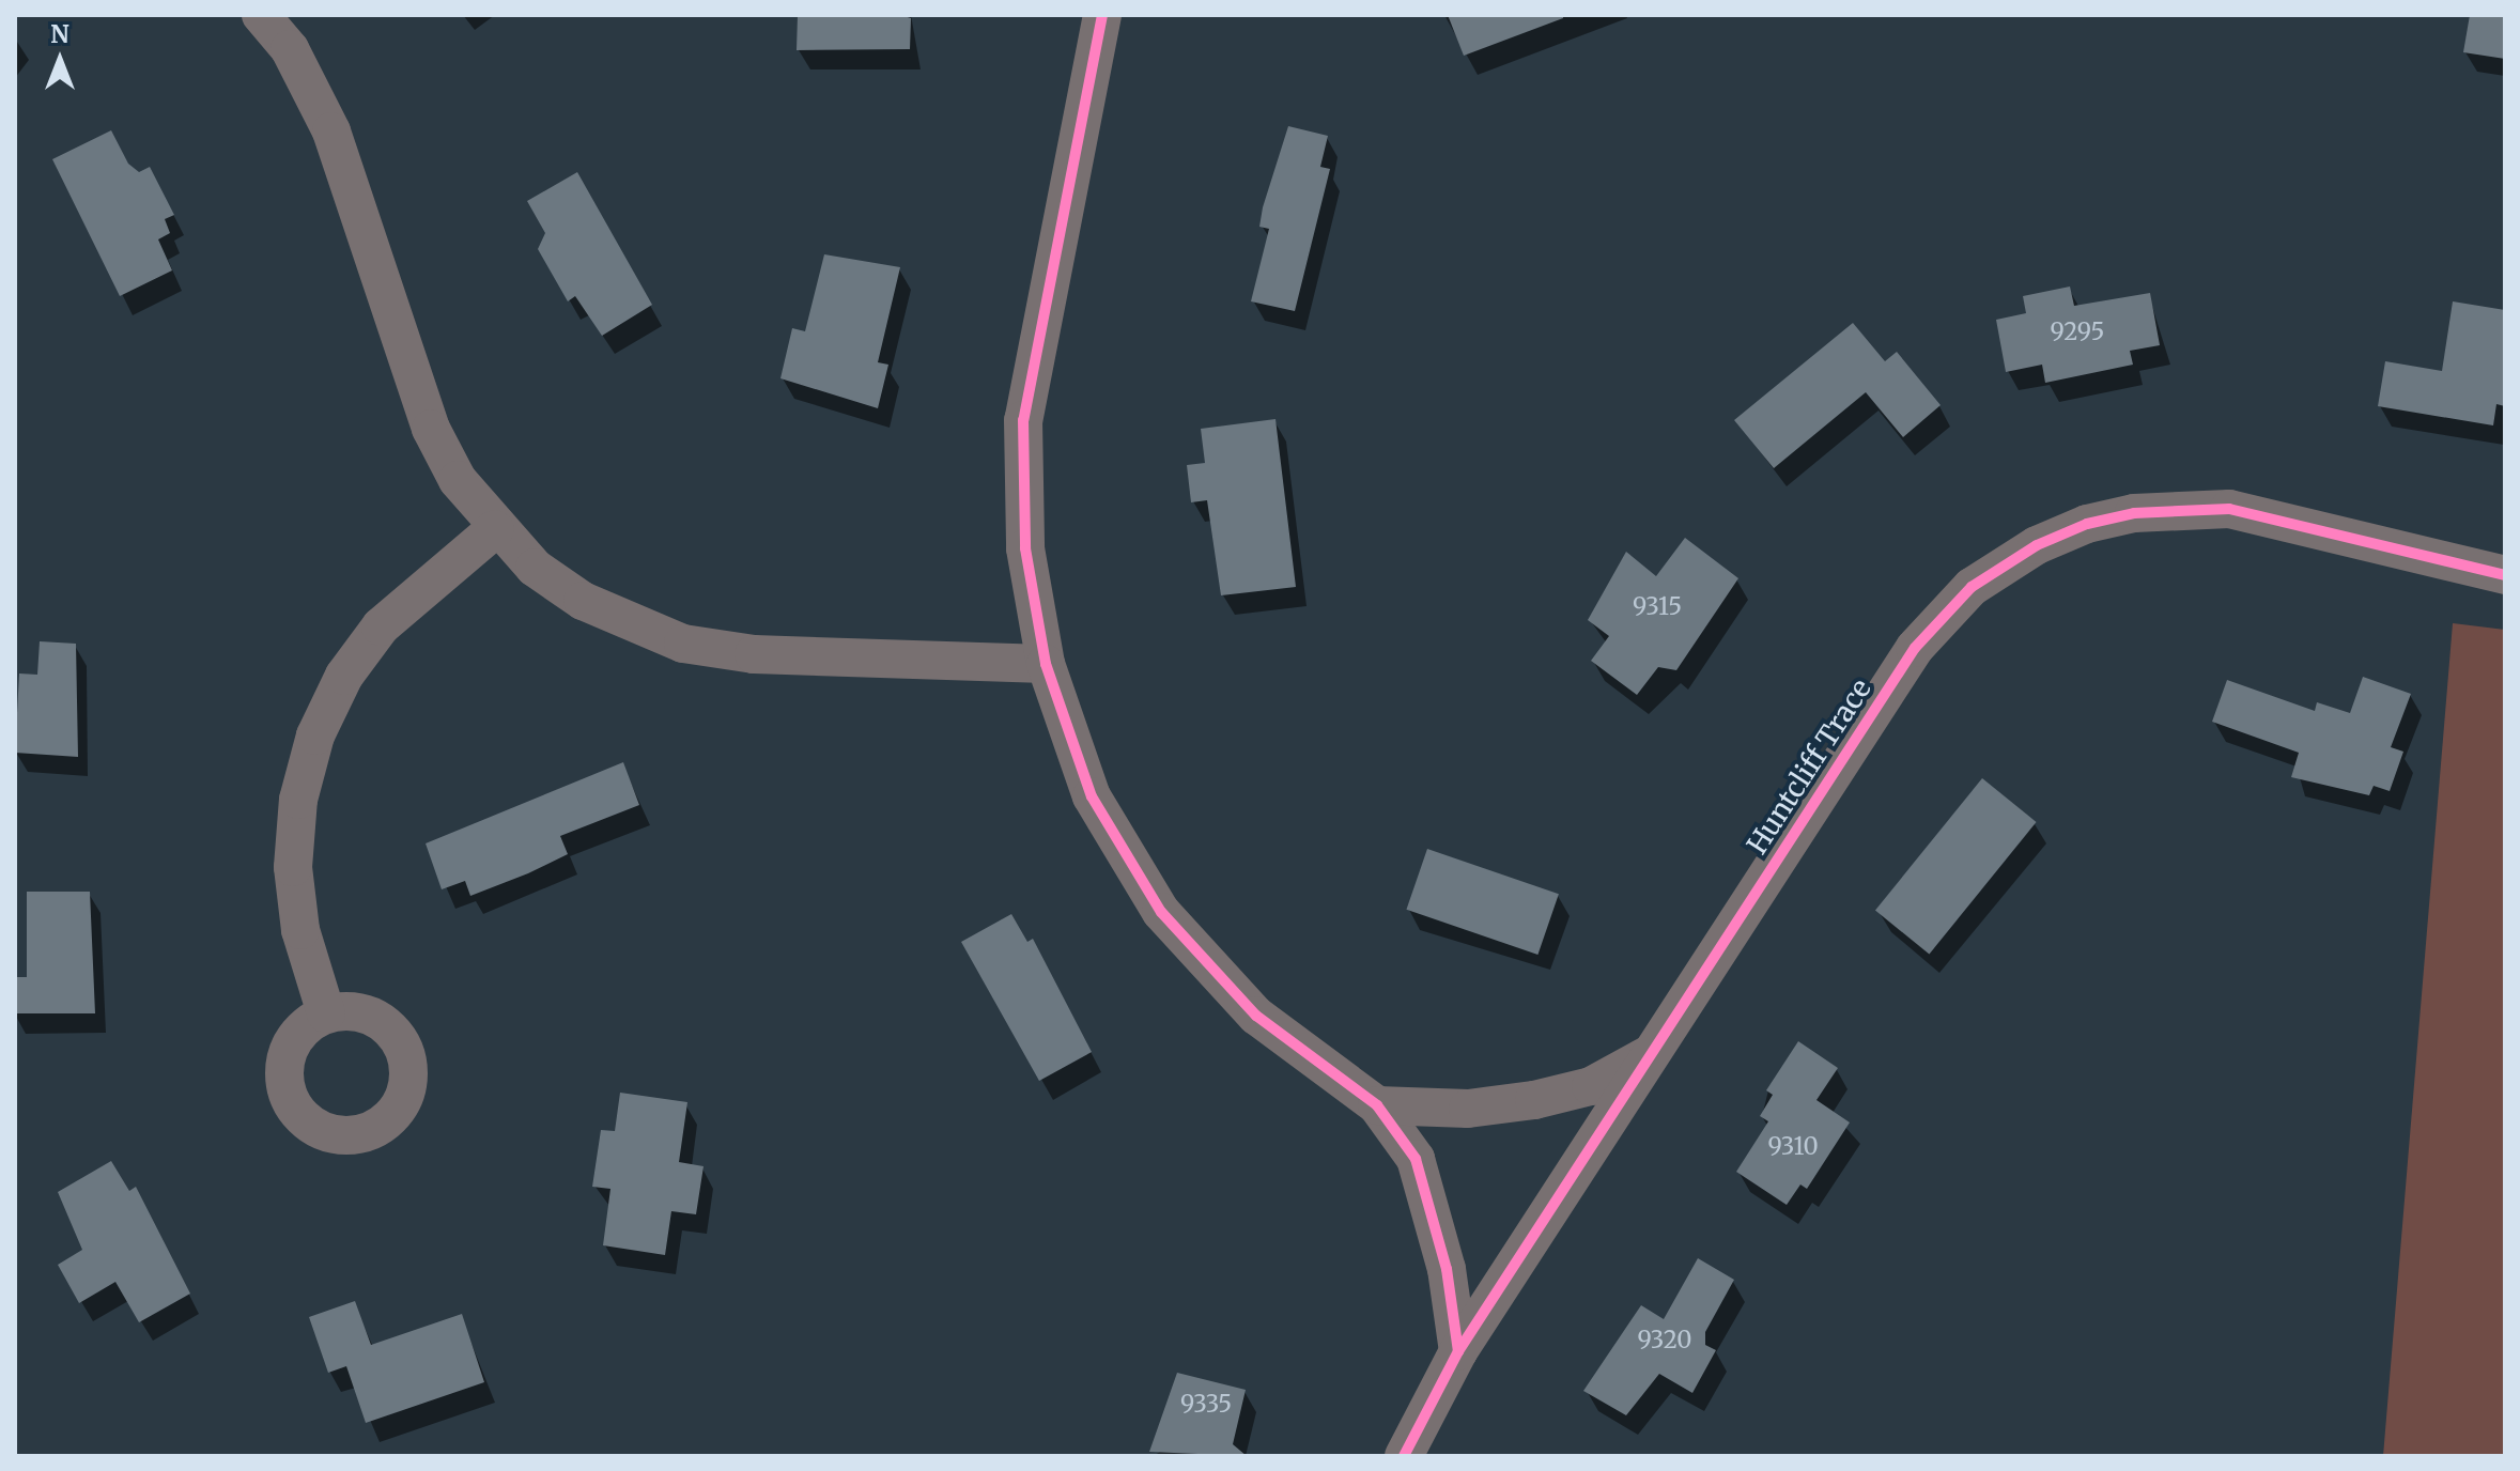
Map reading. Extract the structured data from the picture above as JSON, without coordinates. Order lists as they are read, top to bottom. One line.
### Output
{"streets":{"street":["Huntcliff Trace"]},"house_numbers":["9295","9315","9310","9320","9335"],"north":"top"}
